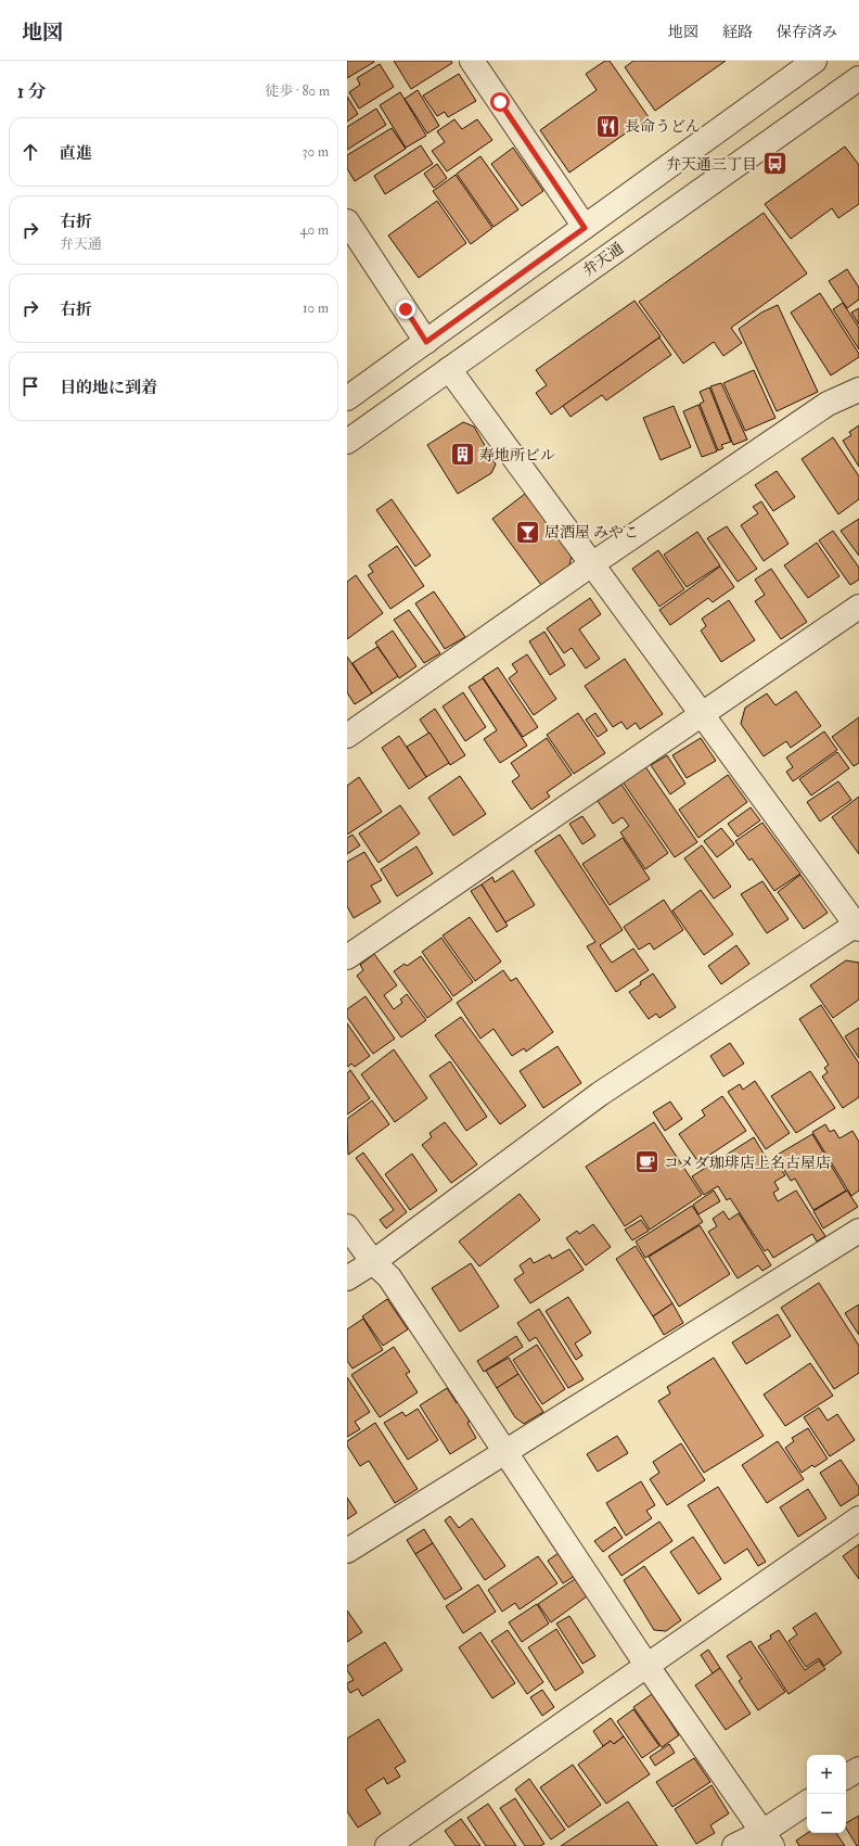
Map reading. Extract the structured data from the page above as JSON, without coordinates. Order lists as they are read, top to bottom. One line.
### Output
{"streets":{"street":["弁天通"]},"places":{"restaurant":["長命うどん"],"bus stop":["弁天通三丁目"],"building":["寿地所ビル"],"bar":["居酒屋 みやこ"],"cafe":["コメダ珈琲店上名古屋店"]},"page":{"header":"地図","nav":["地図","経路","保存済み"],"heading":["1 分","徒歩 · 80 m"],"list":[["直進","30 m"],["右折","弁天通","40 m"],["右折","10 m"],"目的地に到着"],"map_buttons":["+","−"]}}
